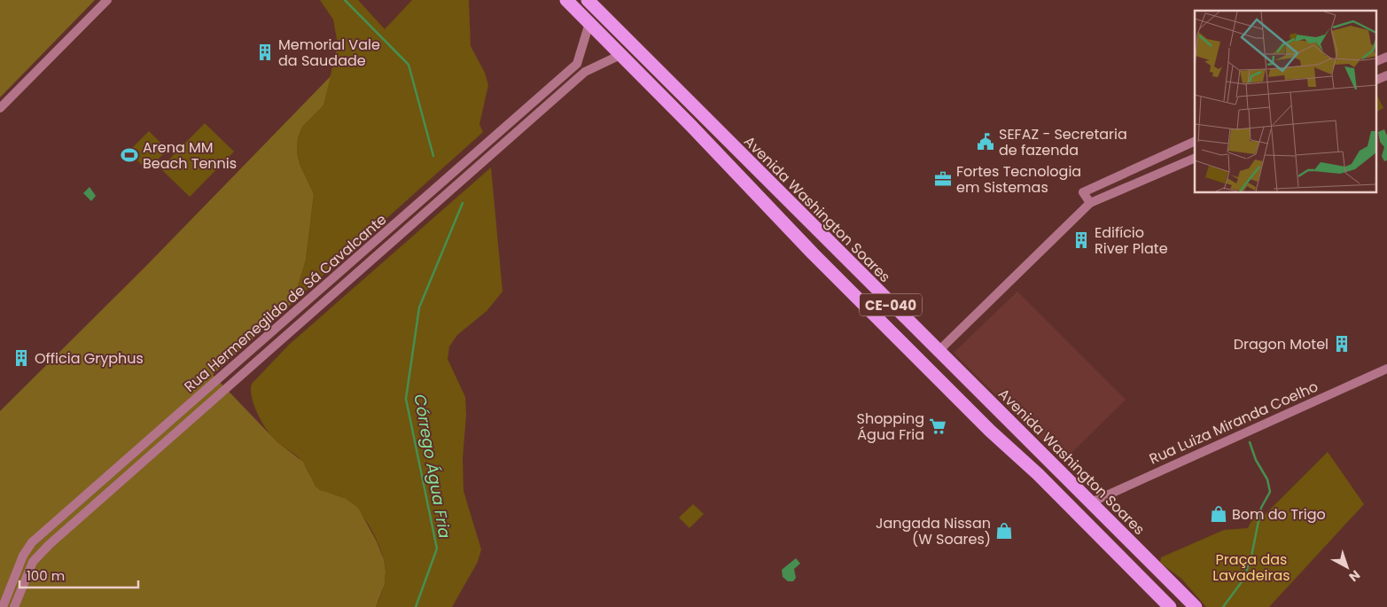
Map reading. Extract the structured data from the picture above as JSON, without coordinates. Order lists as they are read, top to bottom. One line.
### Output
{"streets":{"highway":["Avenida Washington Soares","CE-040"],"street":["Rua Hermenegildo de Sá Cavalcante","Rua Luiza Miranda Coelho"]},"crossings":[["Avenida Washington Soares","Rua Luiza Miranda Coelho"],["Rua Hermenegildo de Sá Cavalcante","CE-040"]],"water":["Córrego Água Fria"],"parks":["Praça das Lavadeiras"],"places":{"building":["Memorial Vale da Saudade","Edifício River Plate","Dragon Motel","Officia Gryphus"],"public building":["SEFAZ - Secretaria de fazenda"],"sports":["Arena MM Beach Tennis"],"office":["Fortes Tecnologia em Sistemas"],"supermarket":["Shopping Água Fria"],"shop":["Bom do Trigo","Jangada Nissan (W Soares)"]},"scale_bar":"100 m","north":"bottom right"}
